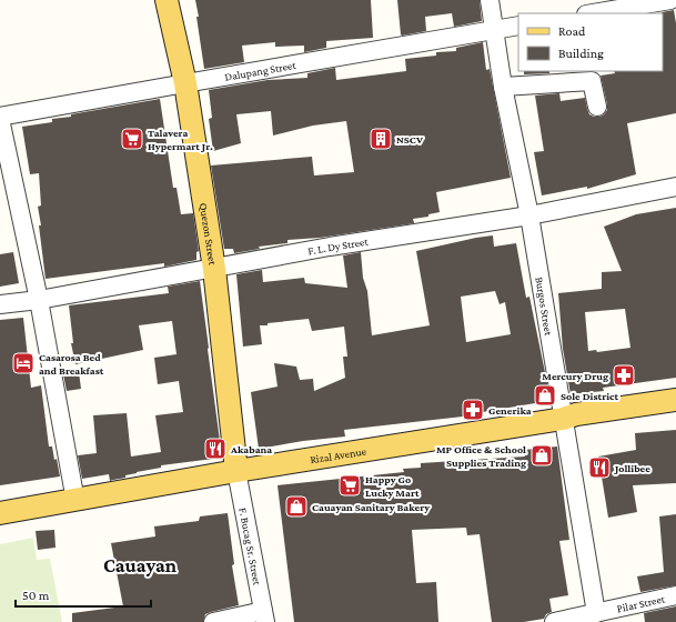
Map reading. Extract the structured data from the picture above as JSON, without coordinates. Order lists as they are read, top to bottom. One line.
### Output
{"streets":{"main road":["Quezon Street","Rizal Avenue"],"street":["Dalupang Street","F. L. Dy Street","Burgos Street","F. Bucag Sr. Street","Pilar Street"]},"crossings":[["Dalupang Street","Quezon Street"],["Dalupang Street","Burgos Street"],["Quezon Street","F. L. Dy Street"],["Quezon Street","Rizal Avenue"],["Quezon Street","F. Bucag Sr. Street"],["F. L. Dy Street","Burgos Street"],["Burgos Street","Rizal Avenue"],["Burgos Street","Pilar Street"],["Rizal Avenue","F. Bucag Sr. Street"]],"districts":["Cauayan"],"places":{"supermarket":["Talavera Hypermart Jr.","Happy Go Lucky Mart"],"building":["NSCV"],"hotel":["Casarosa Bed and Breakfast"],"pharmacy":["Mercury Drug","Generika"],"shop":["Sole District","MP Office & School Supplies Trading","Cauayan Sanitary Bakery"],"restaurant":["Akabana","Jollibee"]},"legend":["Road","Building"],"scale_bar":"50 m"}
